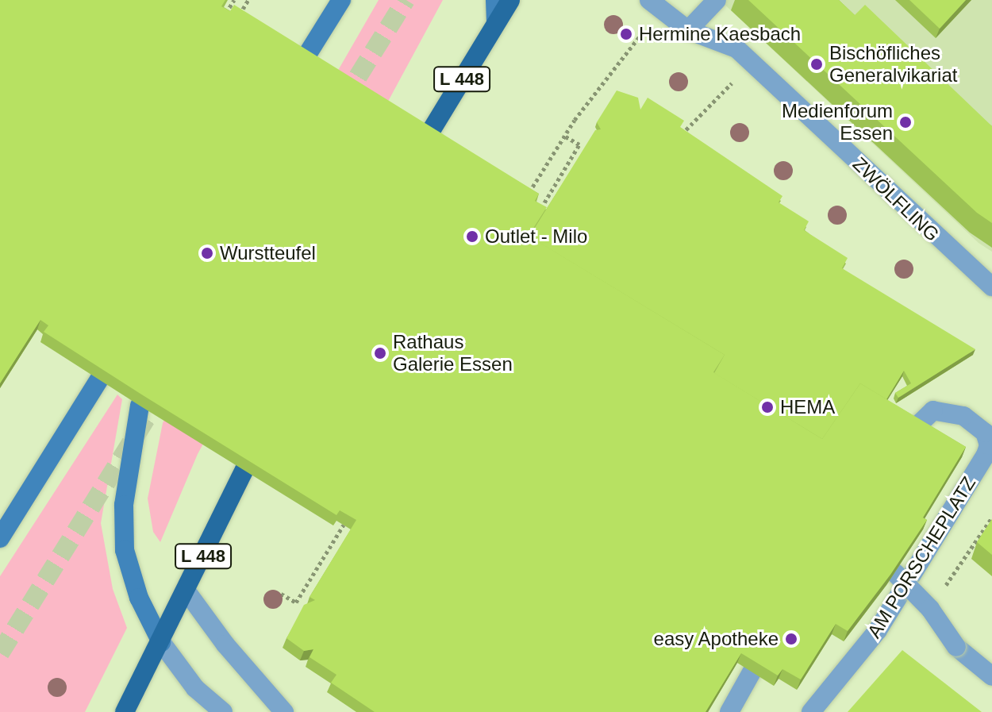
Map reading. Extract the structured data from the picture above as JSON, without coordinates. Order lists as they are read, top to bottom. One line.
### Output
{"streets":{"main road":["L 448"],"street":["ZWÖLFLING","AM PORSCHEPLATZ"]},"places":["Hermine Kaesbach","Bischöfliches Generalvikariat","Medienforum Essen","Outlet - Milo","Wurstteufel","Rathaus Galerie Essen","HEMA","easy Apotheke"]}
